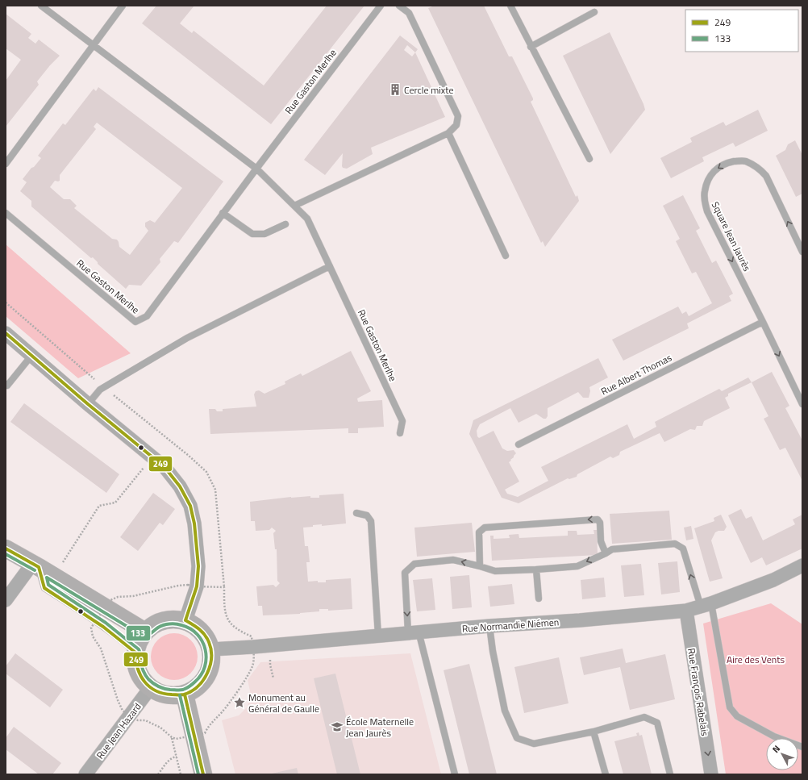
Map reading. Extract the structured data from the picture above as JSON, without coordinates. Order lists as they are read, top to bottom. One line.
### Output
{"streets":{"street":["Rue Normandie Niémen","Rue François Rabelais","Rue Jean Hazard"],"lane":["Rue Gaston Merlhe","Square Jean Jaurès","Rue Albert Thomas"]},"crossings":[["Square Jean Jaurès","Rue Albert Thomas"],["Rue Normandie Niémen","Rue François Rabelais"],["Rue Normandie Niémen","Rue Jean Hazard"]],"one_way":["Rue François Rabelais"],"parks":["Aire des Vents"],"places":{"building":["Cercle mixte"],"place":["Monument au Général de Gaulle"],"school or university":["École Maternelle Jean Jaurès"]},"lines":["transit line 249","transit line 133"],"legend":["249","133"],"north":"top left"}
